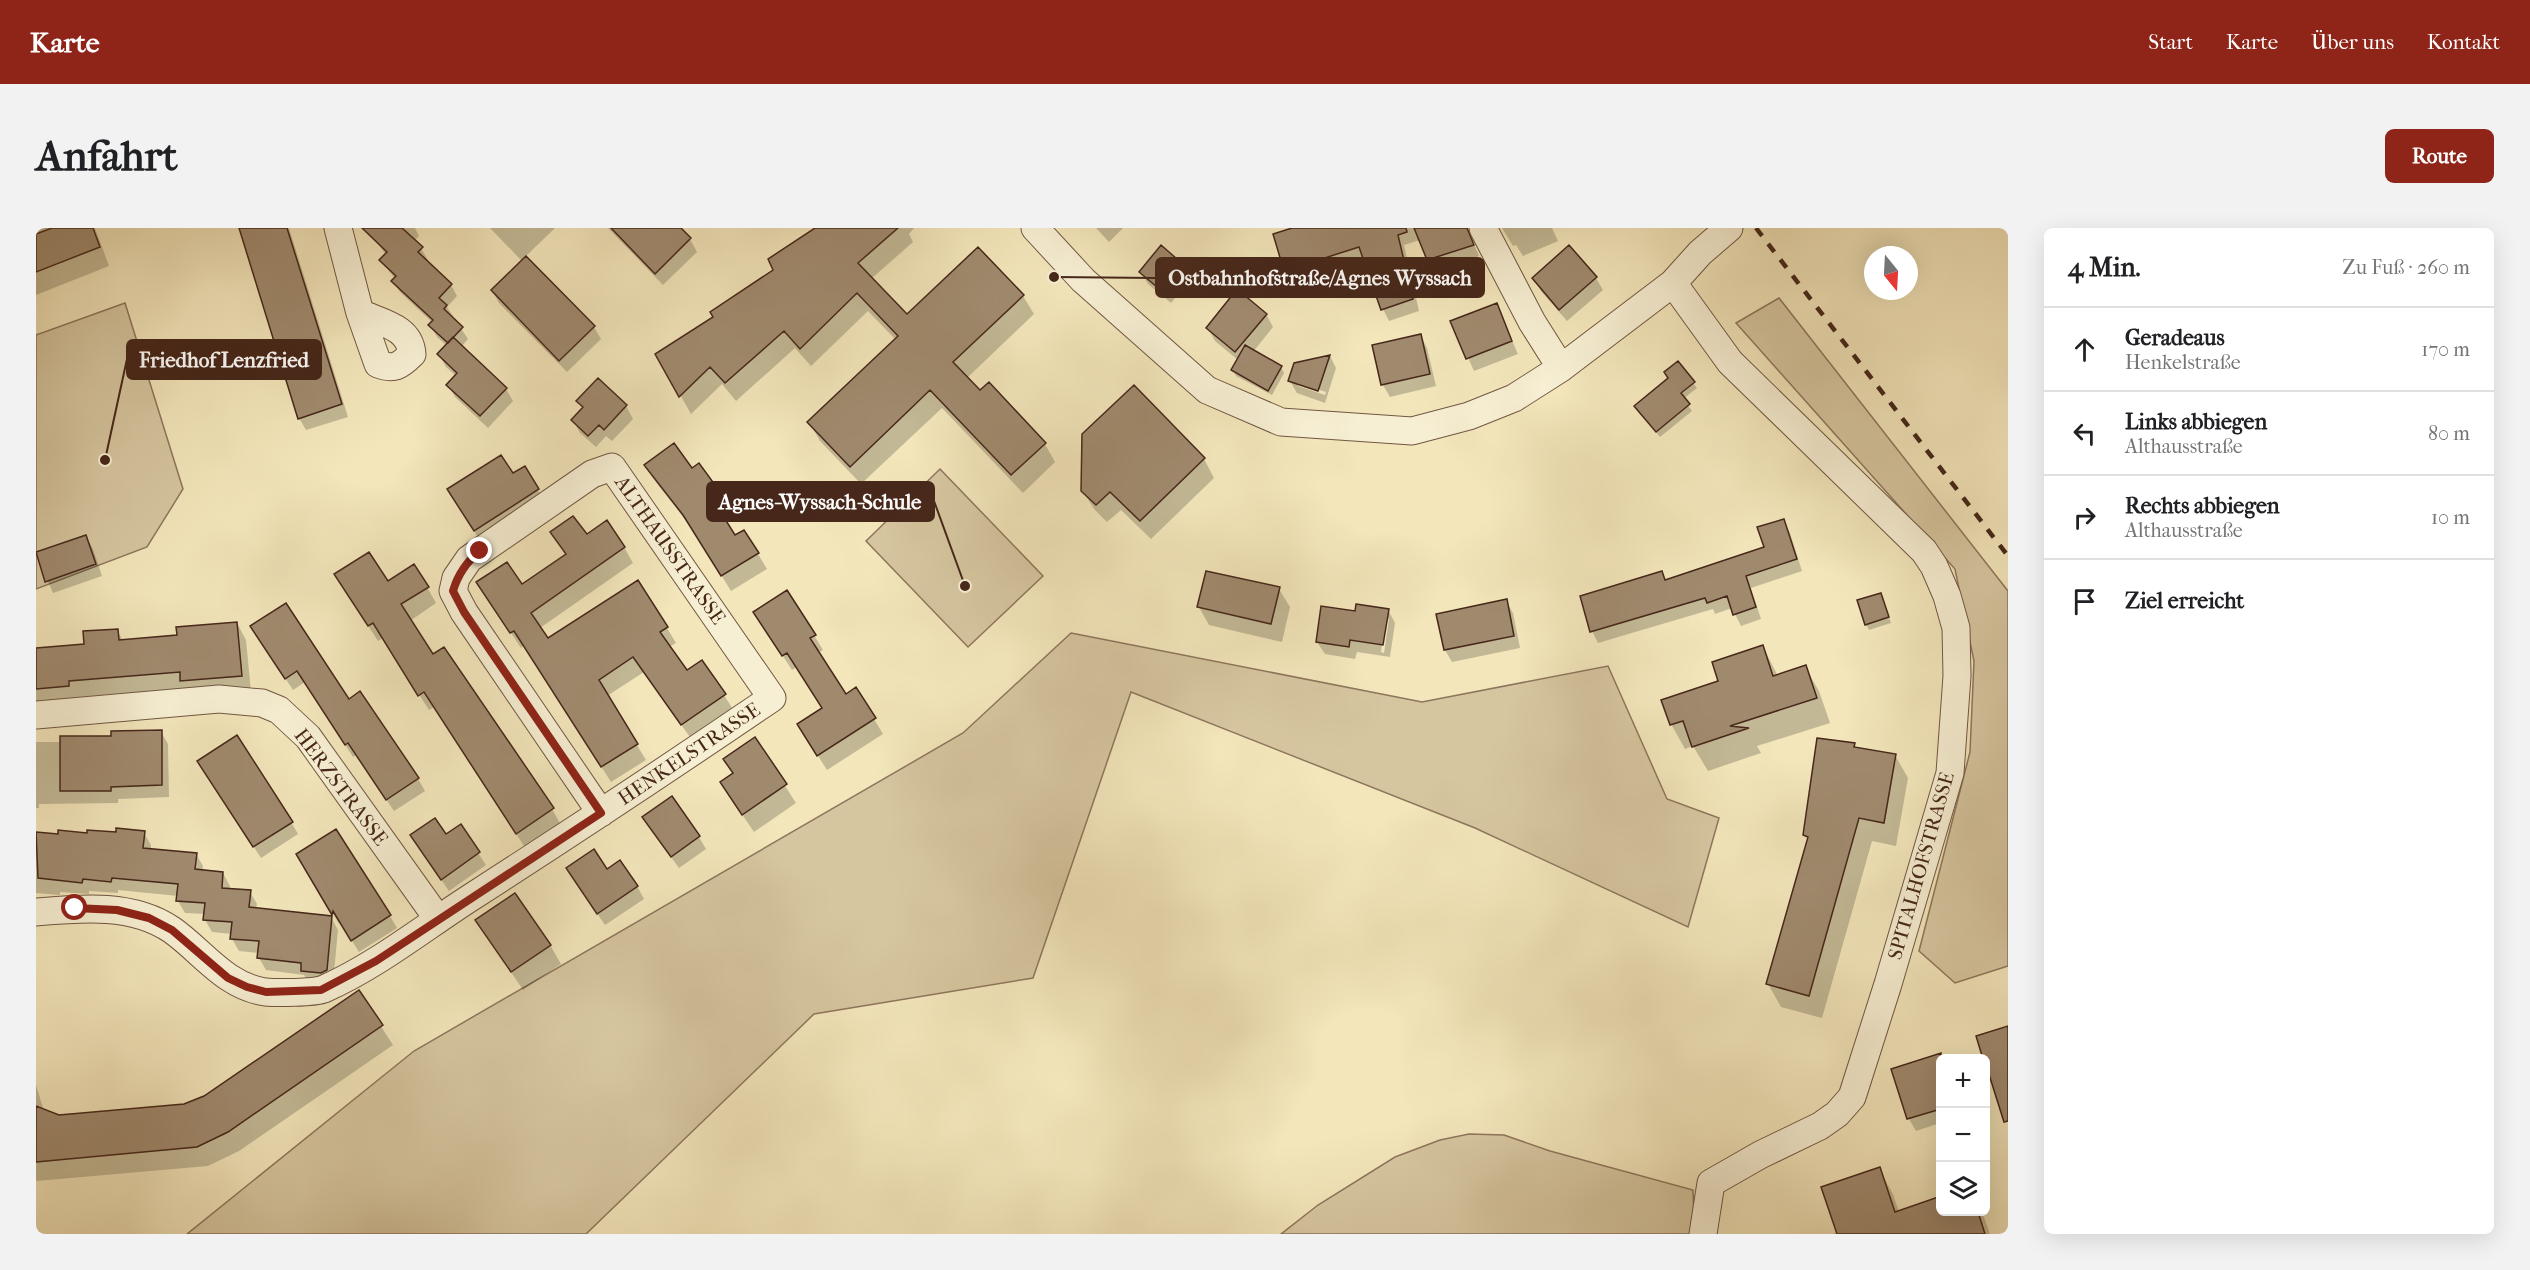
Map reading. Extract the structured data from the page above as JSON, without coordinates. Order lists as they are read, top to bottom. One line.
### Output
{"streets":{"street":["ALTHAUSSTRASSE","HENKELSTRASSE","HERZSTRASSE","SPITALHOFSTRASSE"]},"crossings":[["ALTHAUSSTRASSE","HENKELSTRASSE"],["HENKELSTRASSE","HERZSTRASSE"]],"places":["Ostbahnhofstraße/Agnes Wyssach","Friedhof Lenzfried","Agnes-Wyssach-Schule"],"north":"bottom","page":{"header":"Karte","nav":["Start","Karte","Über uns","Kontakt"],"buttons":"Route","title":"Anfahrt","heading":["4 Min.","Zu Fuß · 260 m"],"list":[["Geradeaus","Henkelstraße","170 m"],["Links abbiegen","Althausstraße","80 m"],["Rechts abbiegen","Althausstraße","10 m"],"Ziel erreicht"],"map_buttons":["+","−"]}}
